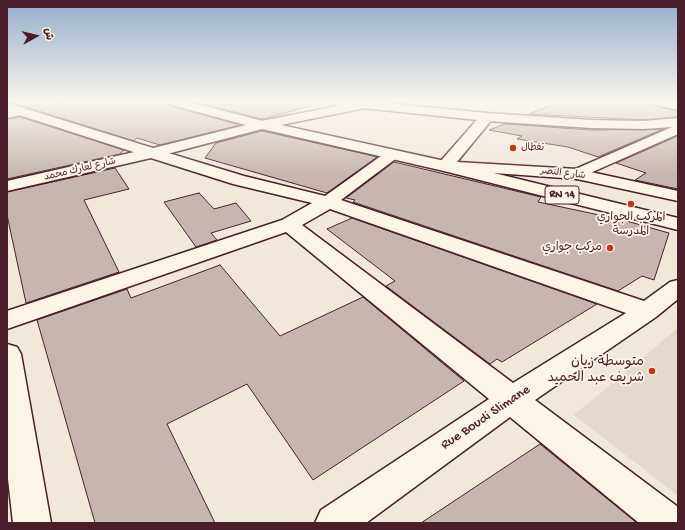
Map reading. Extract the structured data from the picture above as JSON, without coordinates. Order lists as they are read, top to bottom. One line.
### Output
{"streets":{"street":["شارع لعارك محمد","شارع النصر","RN 14","Rue Boudi Slimane"]},"crossings":[["شارع النصر","RN 14"]],"places":["نفطال","المركب الجواري المدرسة","مركب جواري","متوسطة زيان شريف عبد الحميد"],"north":"right"}
